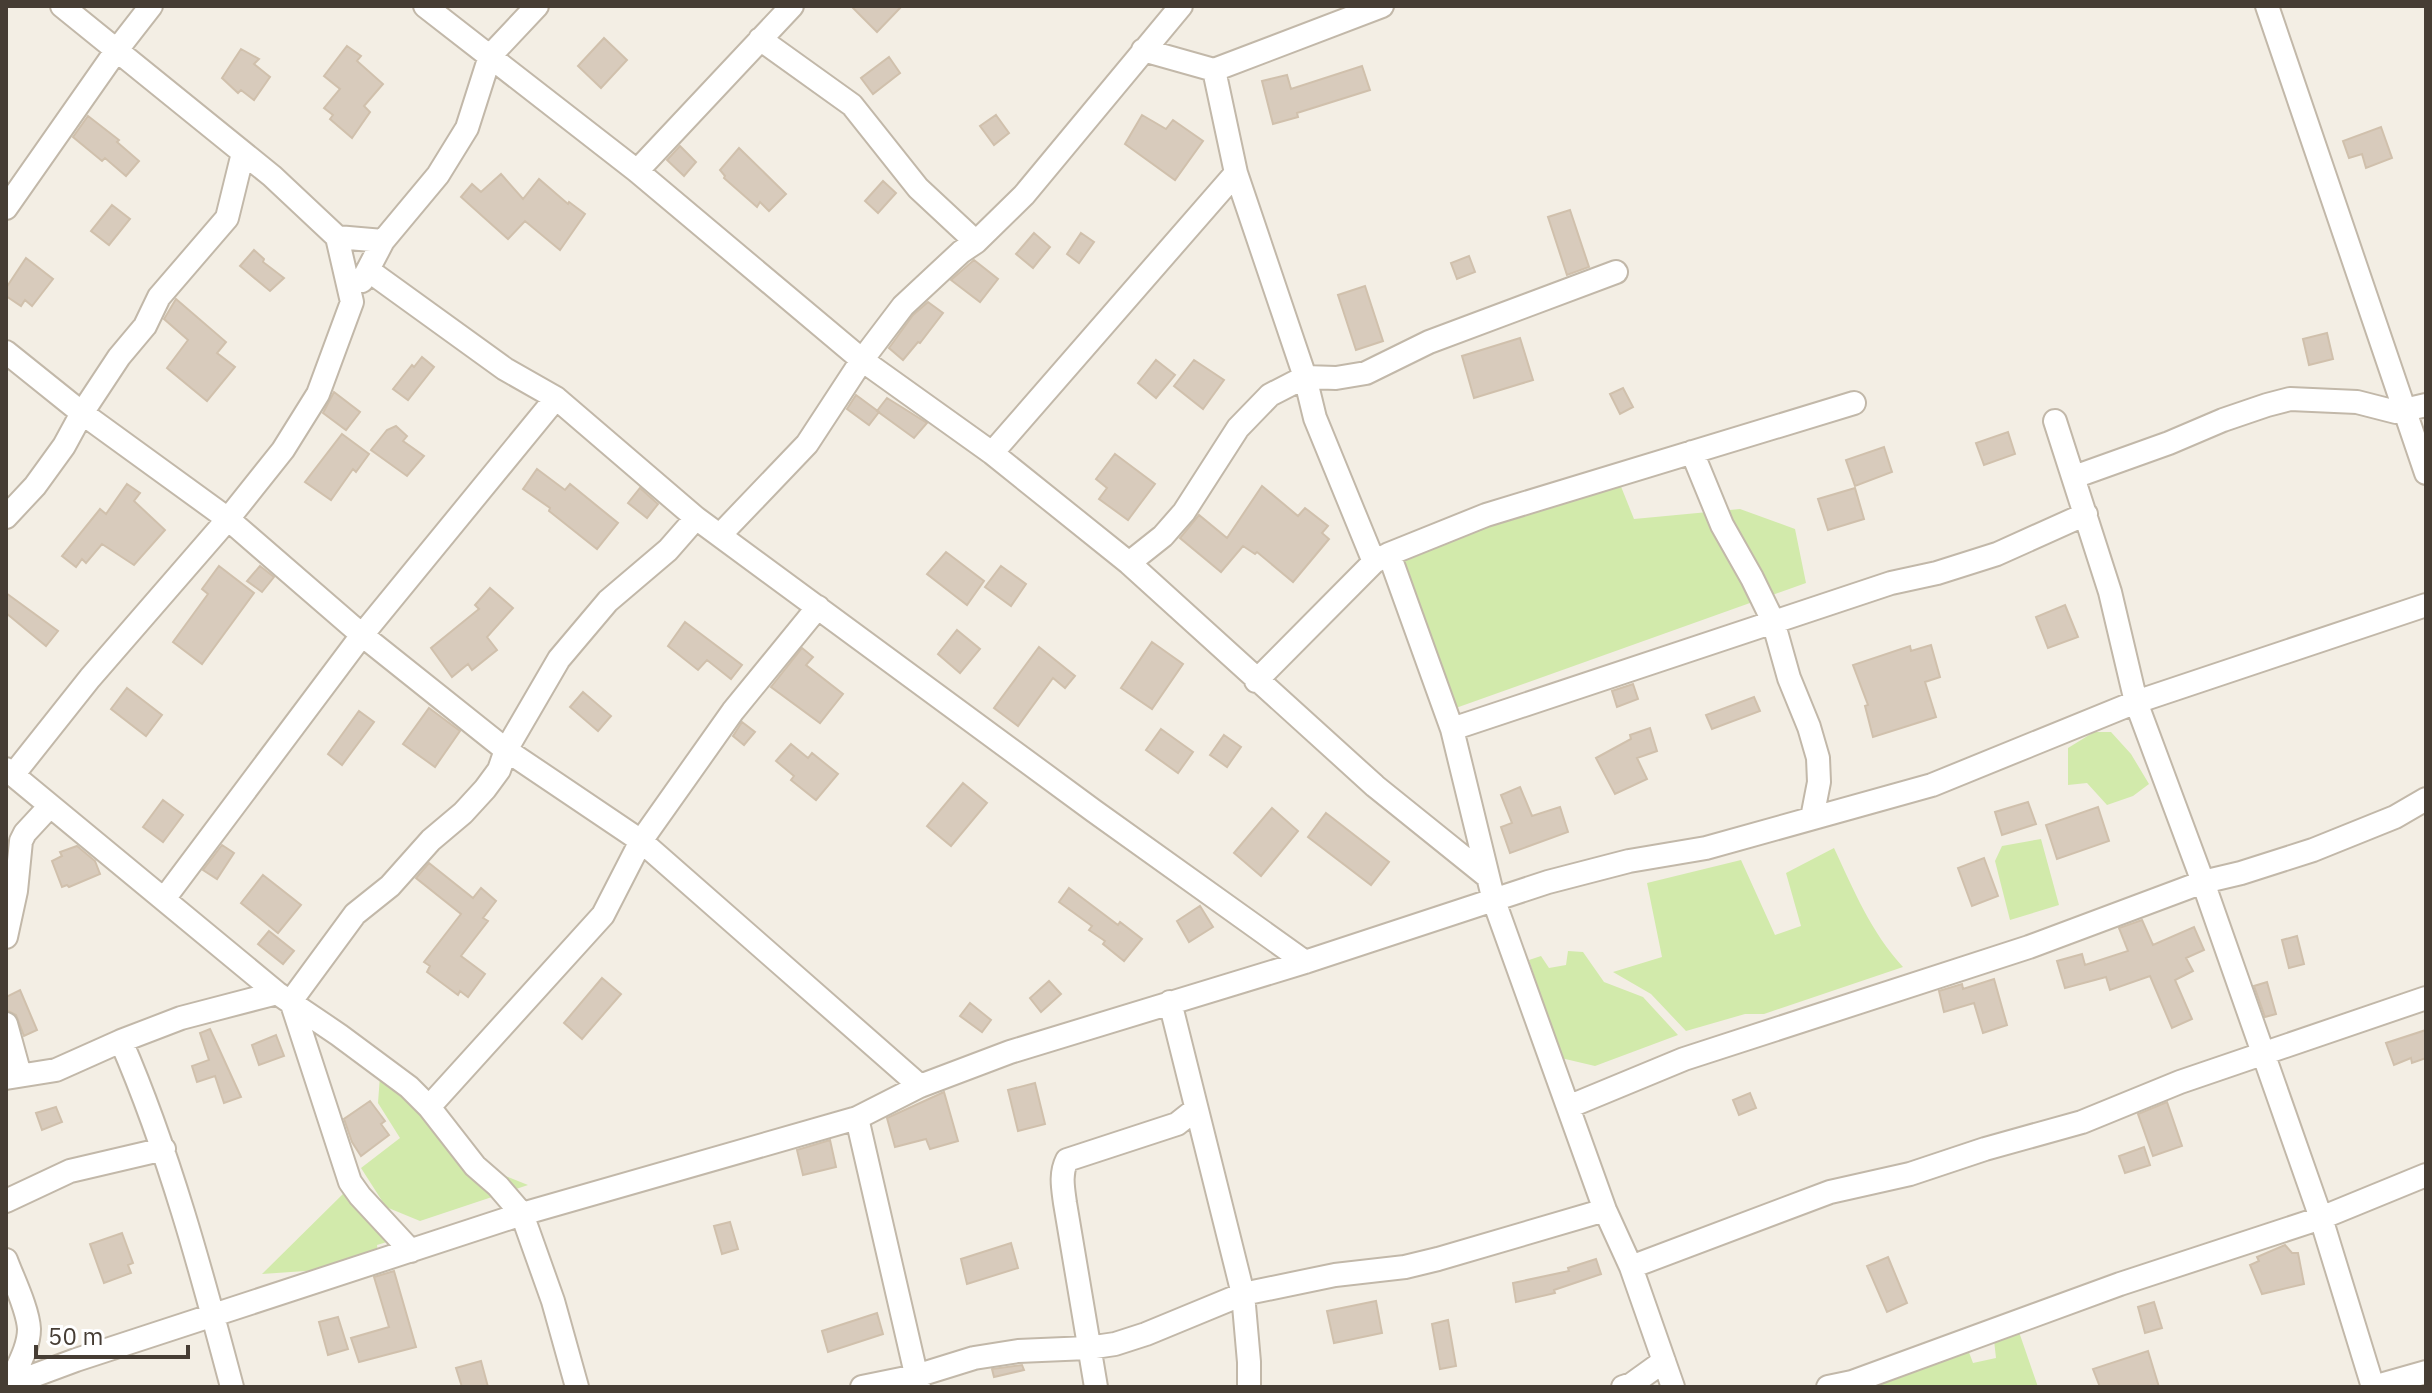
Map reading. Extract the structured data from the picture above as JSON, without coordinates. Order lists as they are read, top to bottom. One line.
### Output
{"scale_bar":"50 m"}
